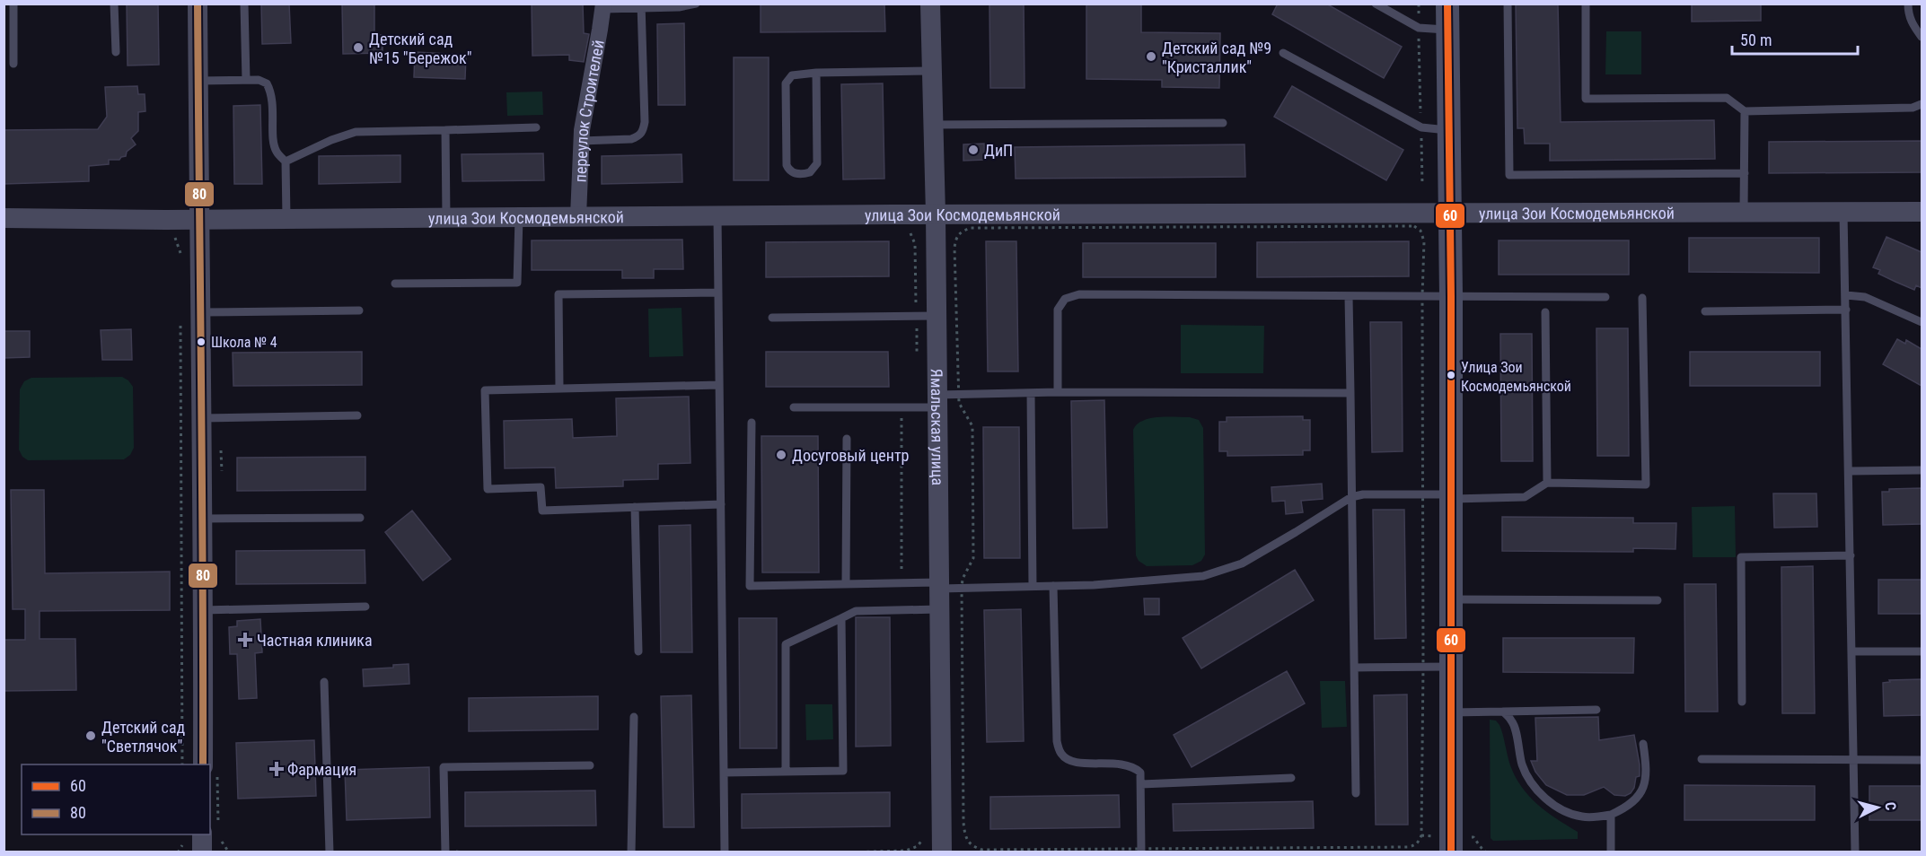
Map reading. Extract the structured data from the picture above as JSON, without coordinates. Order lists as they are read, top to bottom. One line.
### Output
{"streets":{"street":["переулок Строителей","улица Зои Космодемьянской","Ямальская улица"]},"crossings":[["переулок Строителей","улица Зои Космодемьянской"],["улица Зои Космодемьянской","Ямальская улица"]],"places":{"other":["Детский сад №15 \"Бережок\"","Детский сад №9 \"Кристаллик\"","ДиП","Школа № 4","Улица Зои Космодемьянской","Досуговый центр","Детский сад \"Светлячок\""],"health":["Частная клиника","Фармация"]},"lines":["transit line 60","transit line 80"],"legend":["60","80"],"scale_bar":"50 m","north":"right"}
